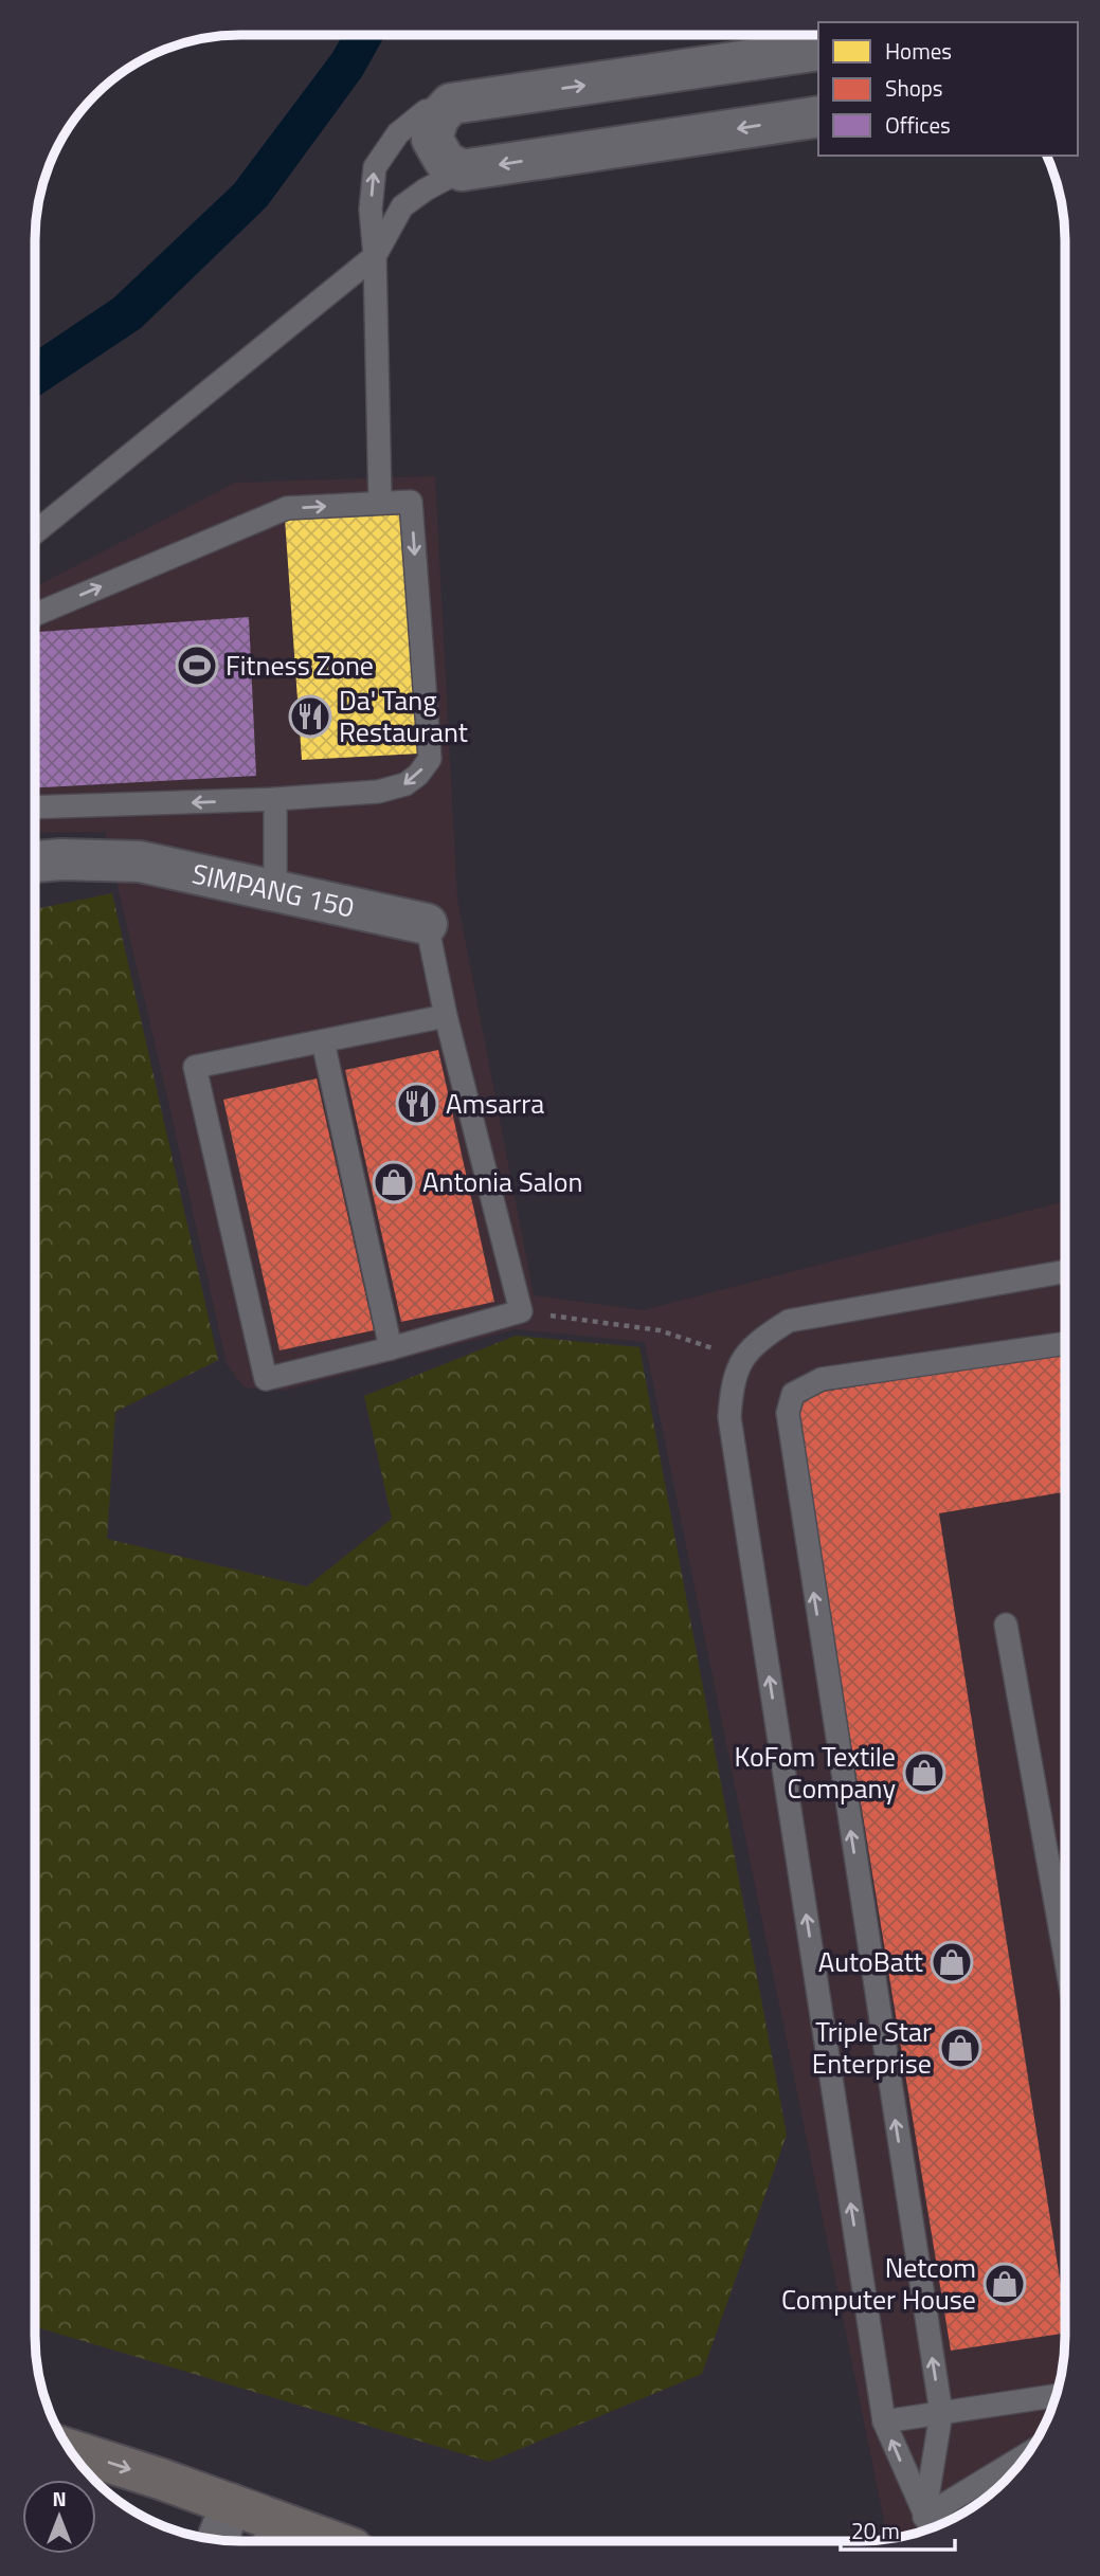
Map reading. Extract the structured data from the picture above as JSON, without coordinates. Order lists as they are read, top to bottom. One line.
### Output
{"streets":{"street":["SIMPANG 150"]},"places":{"sports":["Fitness Zone"],"restaurant":["Da' Tang Restaurant","Amsarra"],"shop":["Antonia Salon","KoFom Textile Company","AutoBatt","Triple Star Enterprise","Netcom Computer House"]},"legend":["Homes","Shops","Offices"],"scale_bar":"20 m","north":"top"}
